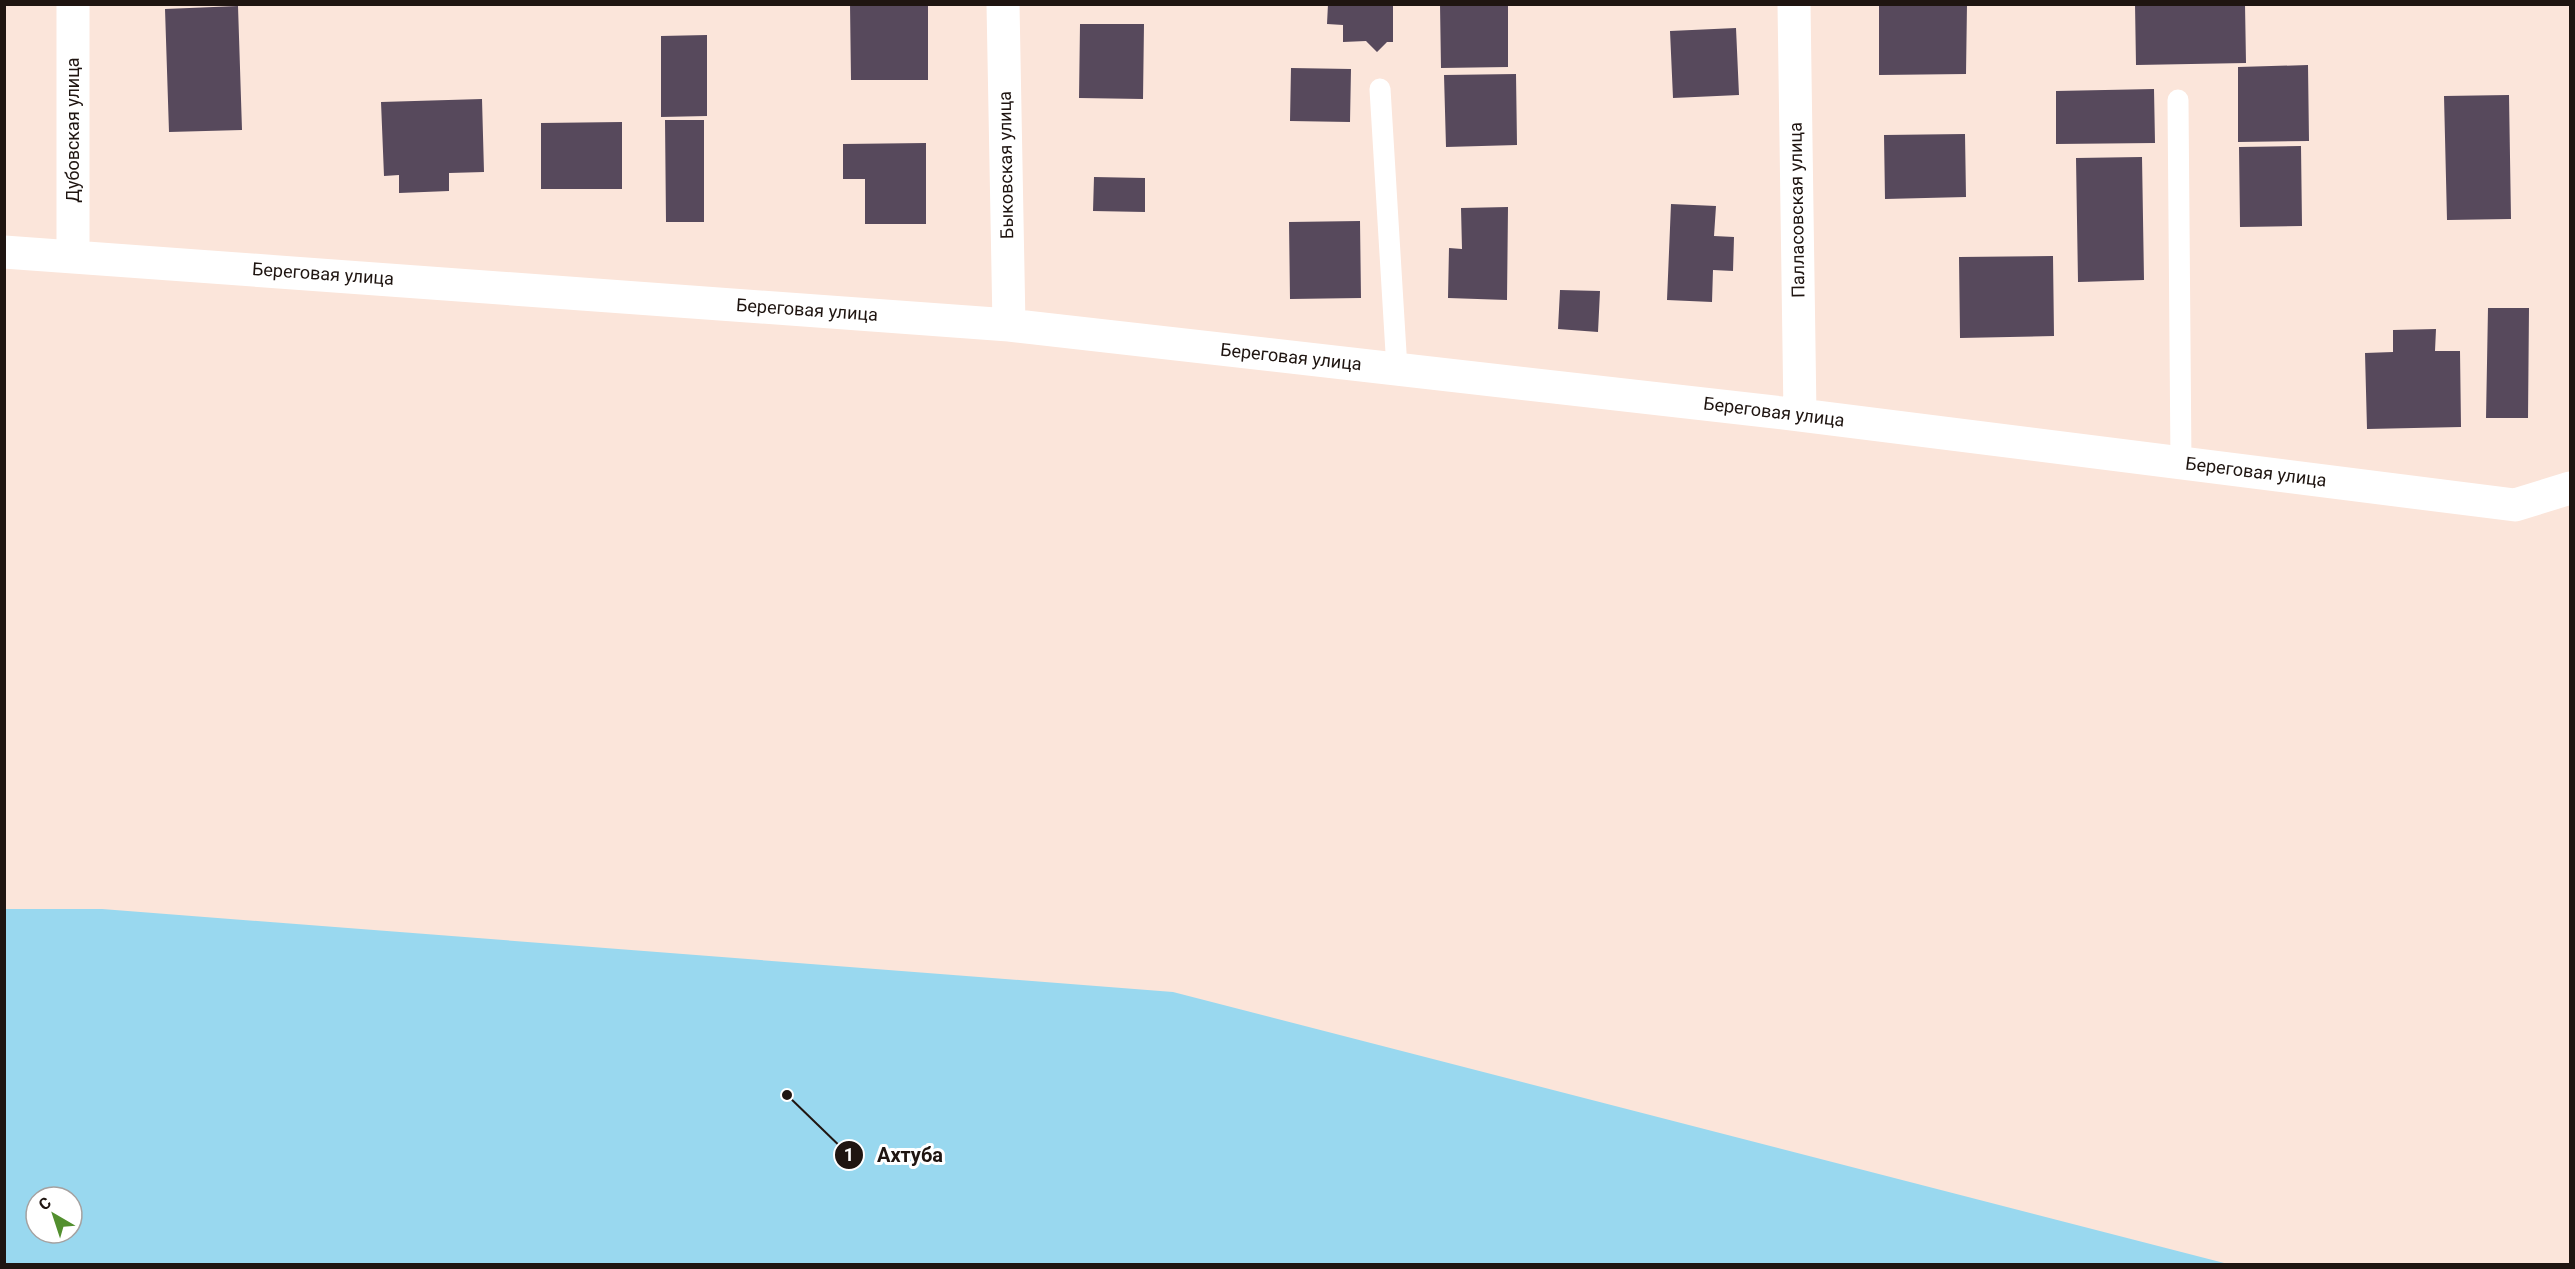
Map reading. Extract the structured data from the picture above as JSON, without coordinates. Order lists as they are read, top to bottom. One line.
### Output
{"streets":{"street":["Дубовская улица","Быковская улица","Палласовская улица","Береговая улица"]},"crossings":[["Дубовская улица","Береговая улица"],["Быковская улица","Береговая улица"],["Палласовская улица","Береговая улица"]],"places":["Ахтуба"],"north":"top left"}
